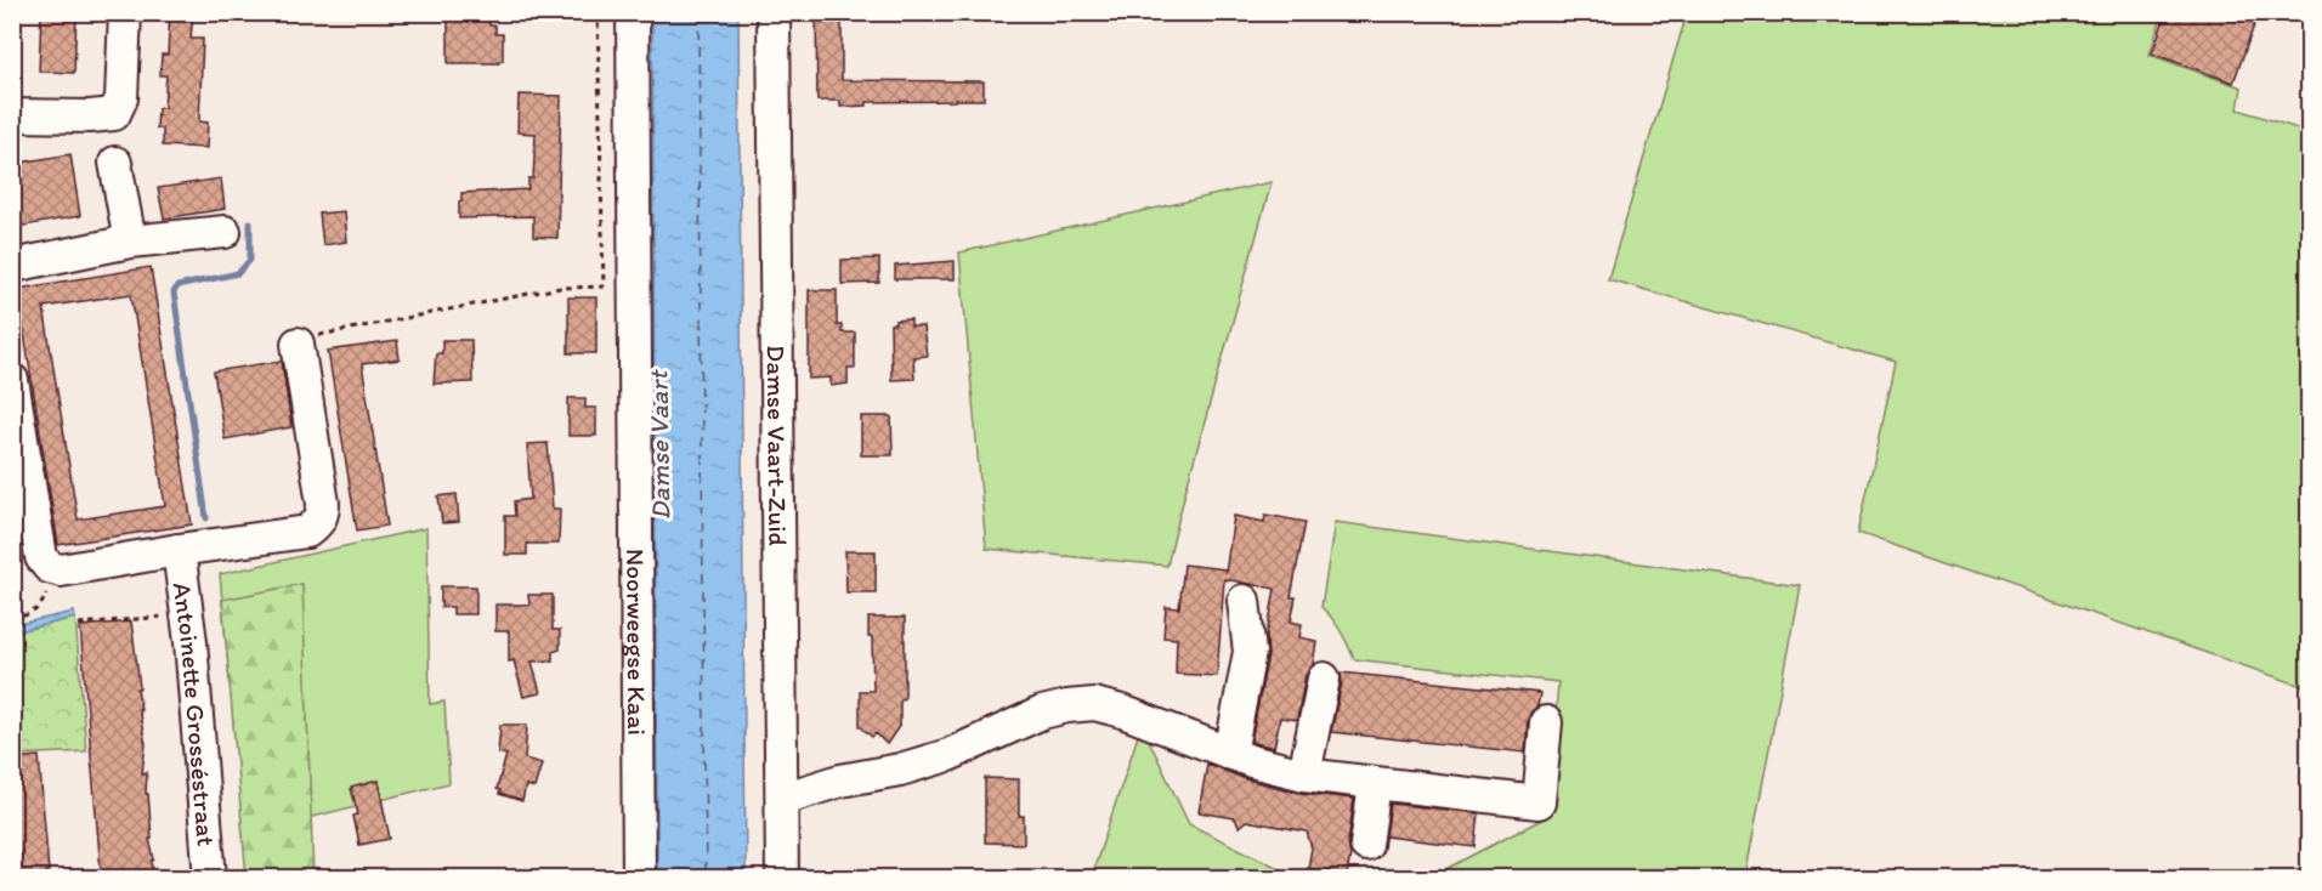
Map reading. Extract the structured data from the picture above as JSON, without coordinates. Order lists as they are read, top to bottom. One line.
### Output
{"streets":{"street":["Damse Vaart-Zuid","Noorweegse Kaai","Antoinette Grosséstraat"]},"water":["Damse Vaart"]}
